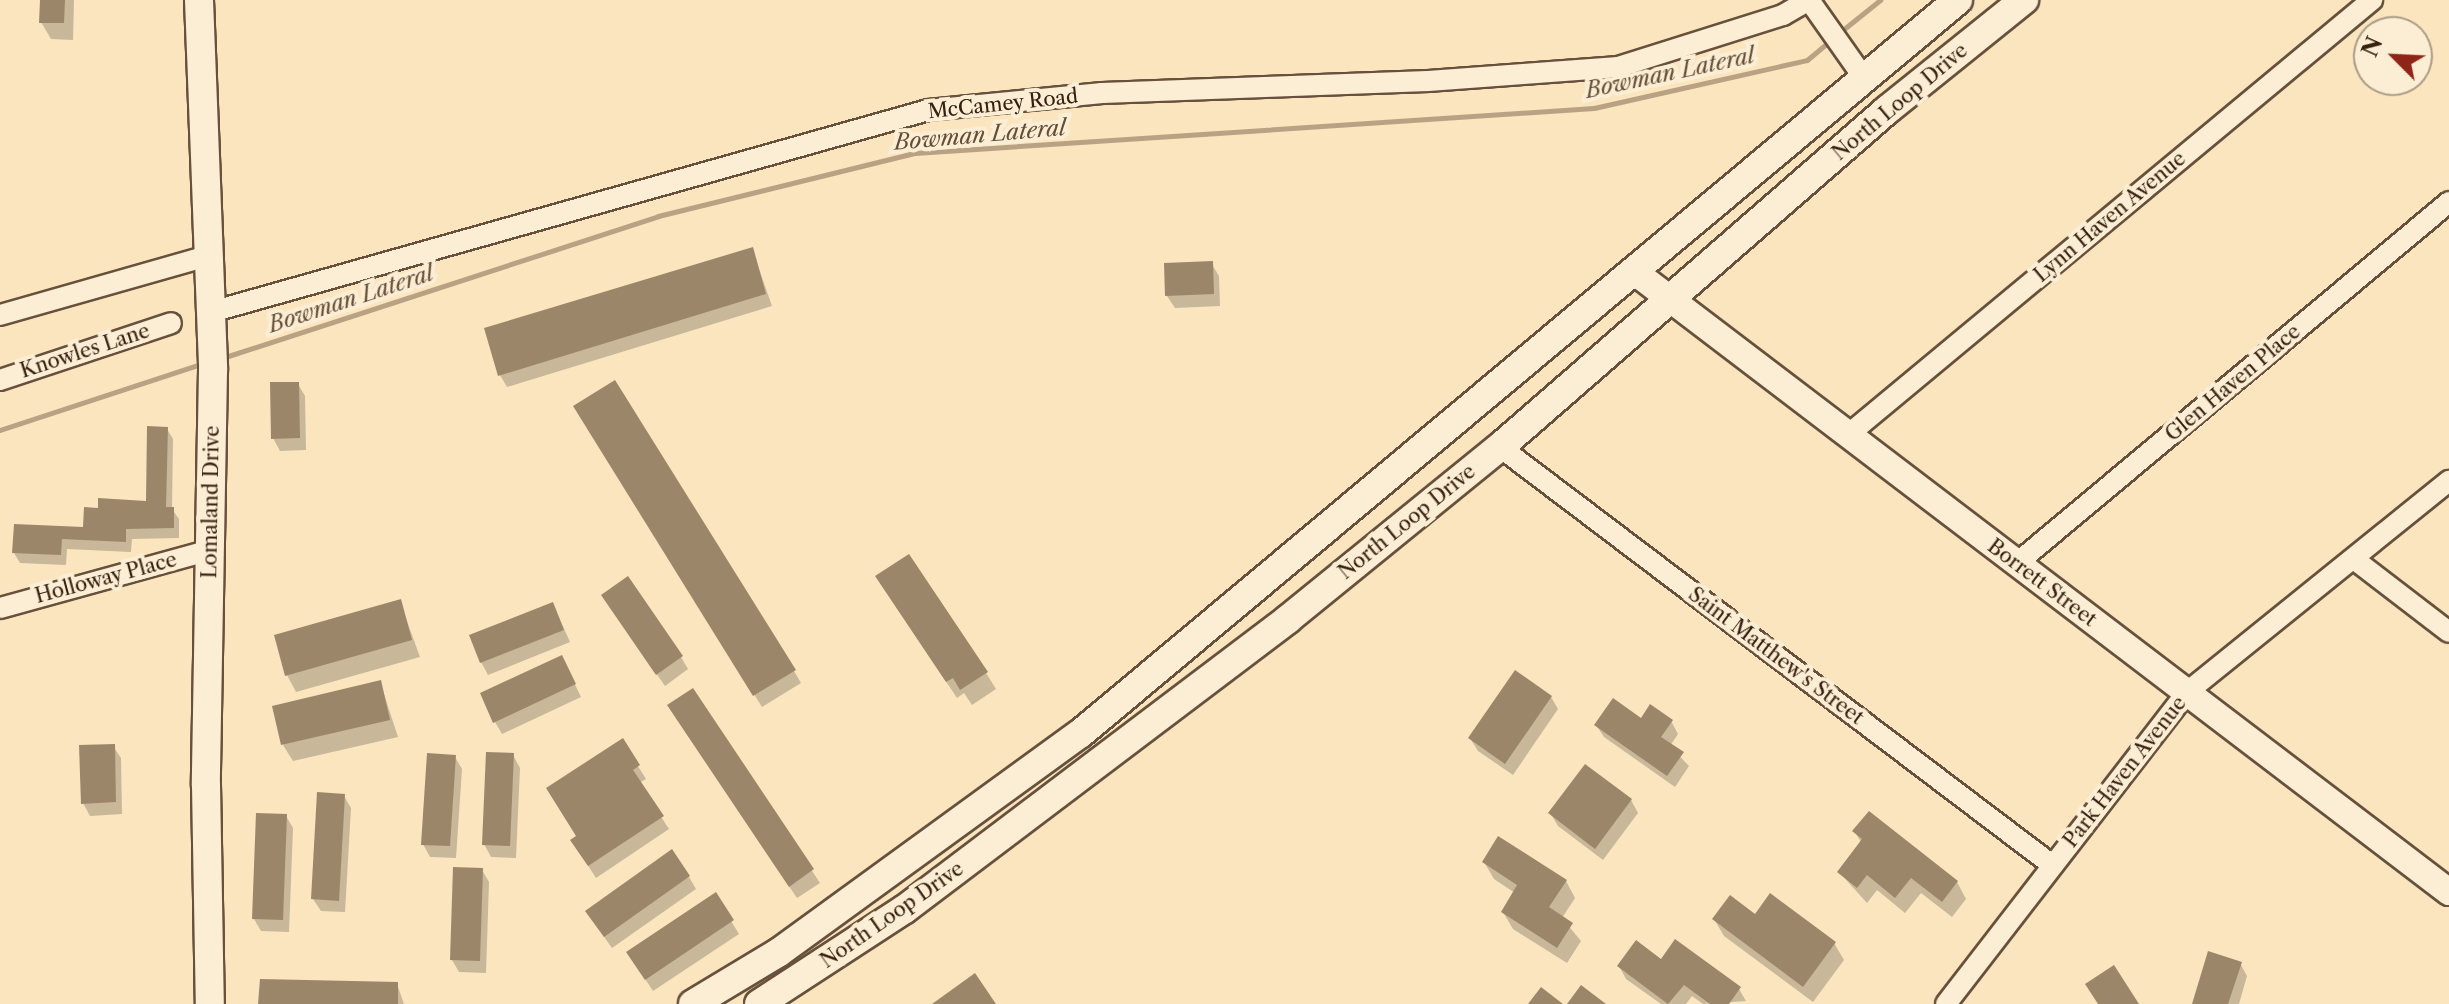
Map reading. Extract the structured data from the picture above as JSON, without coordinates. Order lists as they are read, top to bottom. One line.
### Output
{"streets":{"main road":["North Loop Drive","Lomaland Drive"],"street":["McCamey Road","Lynn Haven Avenue","Knowles Lane","Glen Haven Place","Holloway Place","Borrett Street","Saint Matthew's Street","Park Haven Avenue"]},"crossings":[["North Loop Drive","Borrett Street"],["North Loop Drive","Saint Matthew's Street"],["McCamey Road","Lomaland Drive"],["Lynn Haven Avenue","Borrett Street"],["Glen Haven Place","Borrett Street"],["Lomaland Drive","Holloway Place"],["Borrett Street","Park Haven Avenue"],["Saint Matthew's Street","Park Haven Avenue"]],"water":["Bowman Lateral"],"north":"top left"}
